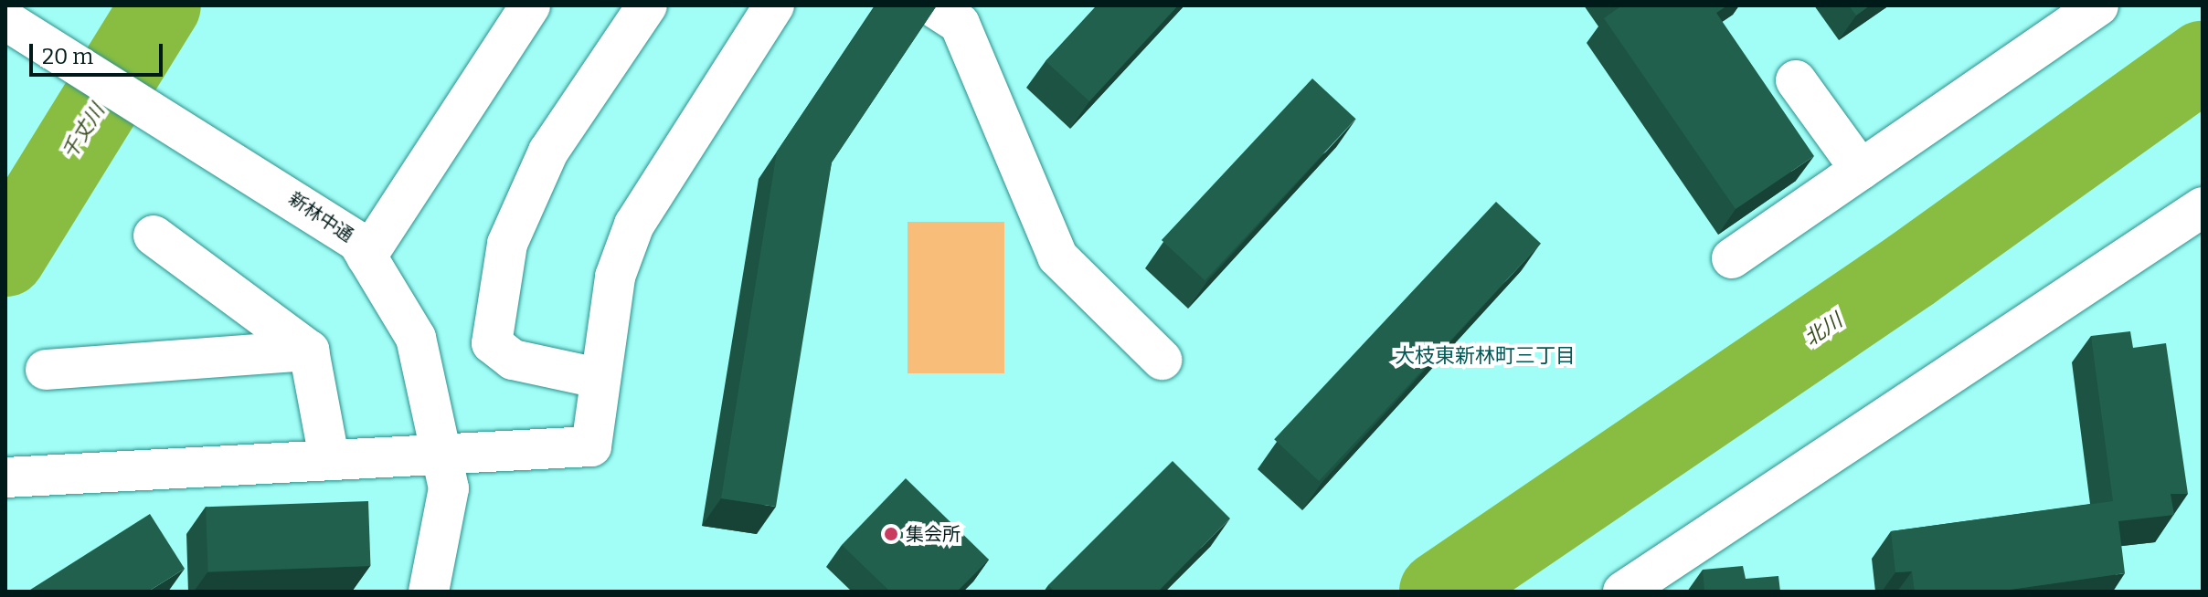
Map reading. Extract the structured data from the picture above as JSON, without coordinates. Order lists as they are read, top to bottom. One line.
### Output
{"streets":{"street":["新林中通"]},"districts":["大枝東新林町三丁目"],"water":["千丈川","北川"],"places":["集会所"],"scale_bar":"20 m"}
